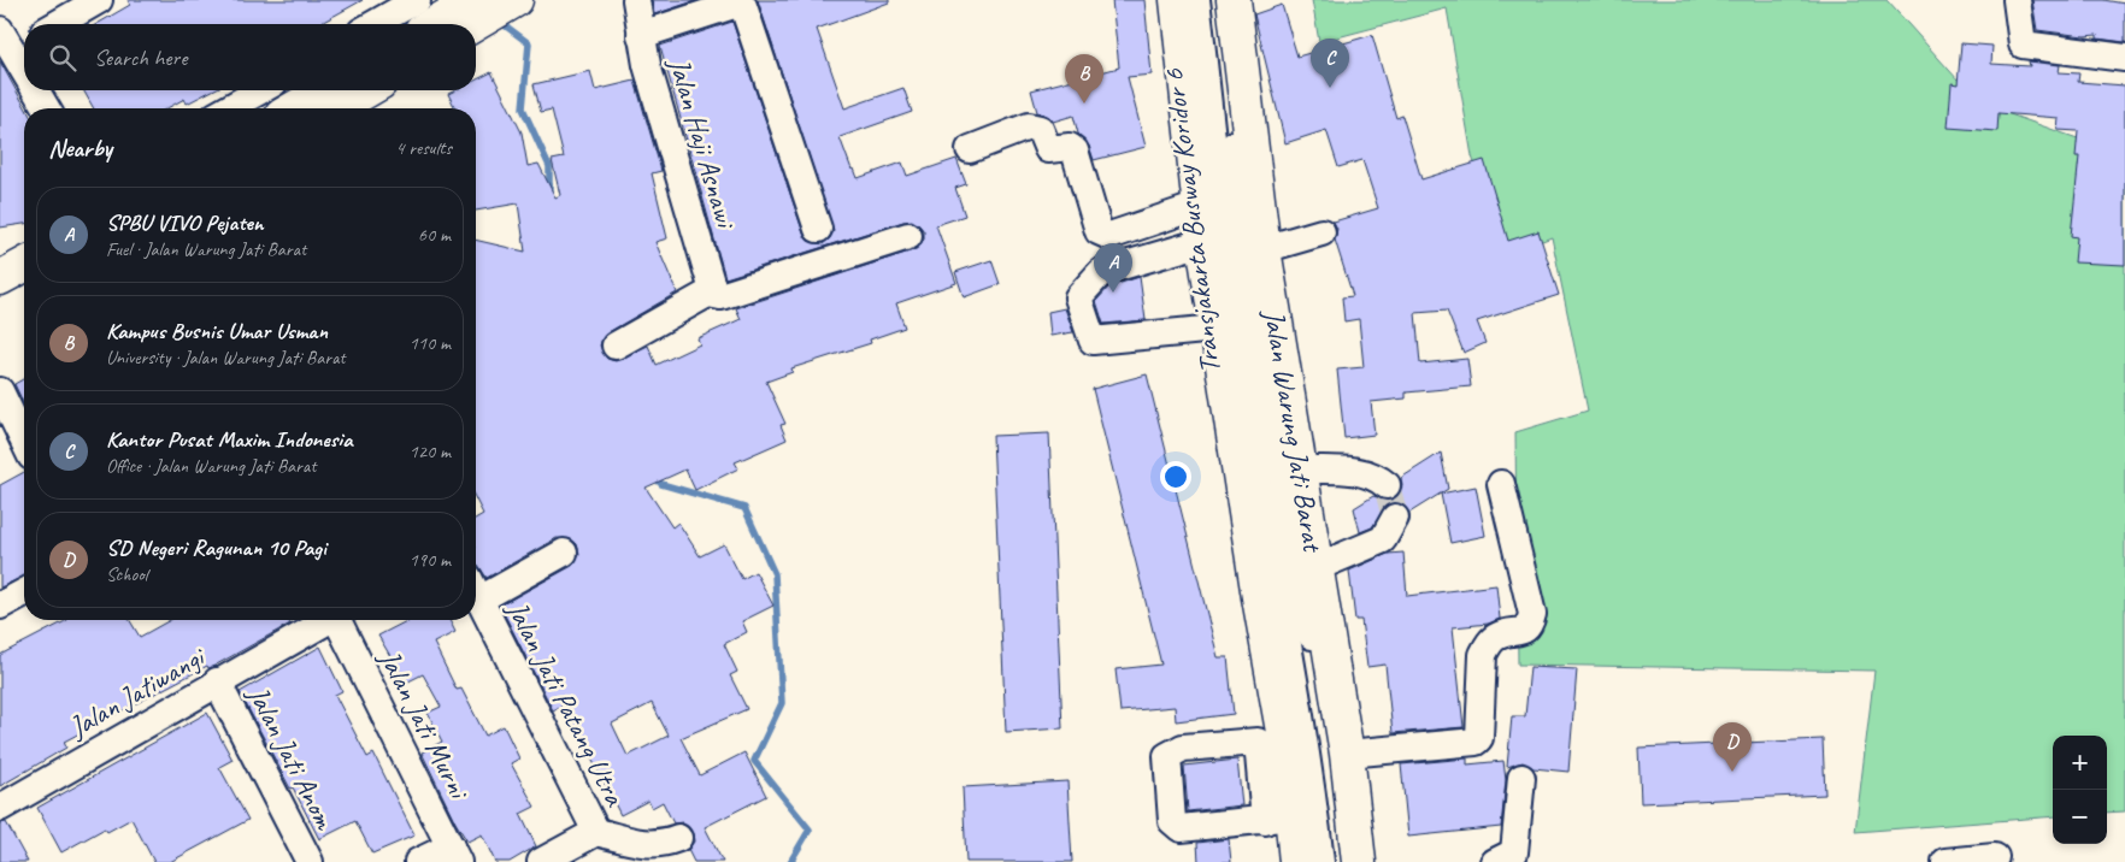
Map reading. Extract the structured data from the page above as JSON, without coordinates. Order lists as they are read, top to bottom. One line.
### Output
{"streets":{"main road":["Jalan Warung Jati Barat"],"street":["Jalan Haji Asnawi","Transjakarta Busway Koridor 6","Jalan Jatiwangi","Jalan Jati Patang Utra","Jalan Jati Murni","Jalan Jati Anom"]},"crossings":[["Jalan Jatiwangi","Jalan Jati Anom"]],"page":{"search":"Search here","pins":["C","B","A","D"],"heading":["Nearby","4 results"],"list":[{"mark":"A","name":"SPBU VIVO Pejaten","note":"Fuel · Jalan Warung Jati Barat","value":"60 m"},{"mark":"B","name":"Kampus Busnis Umar Usman","note":"University · Jalan Warung Jati Barat","value":"110 m"},{"mark":"C","name":"Kantor Pusat Maxim Indonesia","note":"Office · Jalan Warung Jati Barat","value":"120 m"},{"mark":"D","name":"SD Negeri Ragunan 10 Pagi","note":"School","value":"190 m"}],"map_buttons":["+","−"]}}
